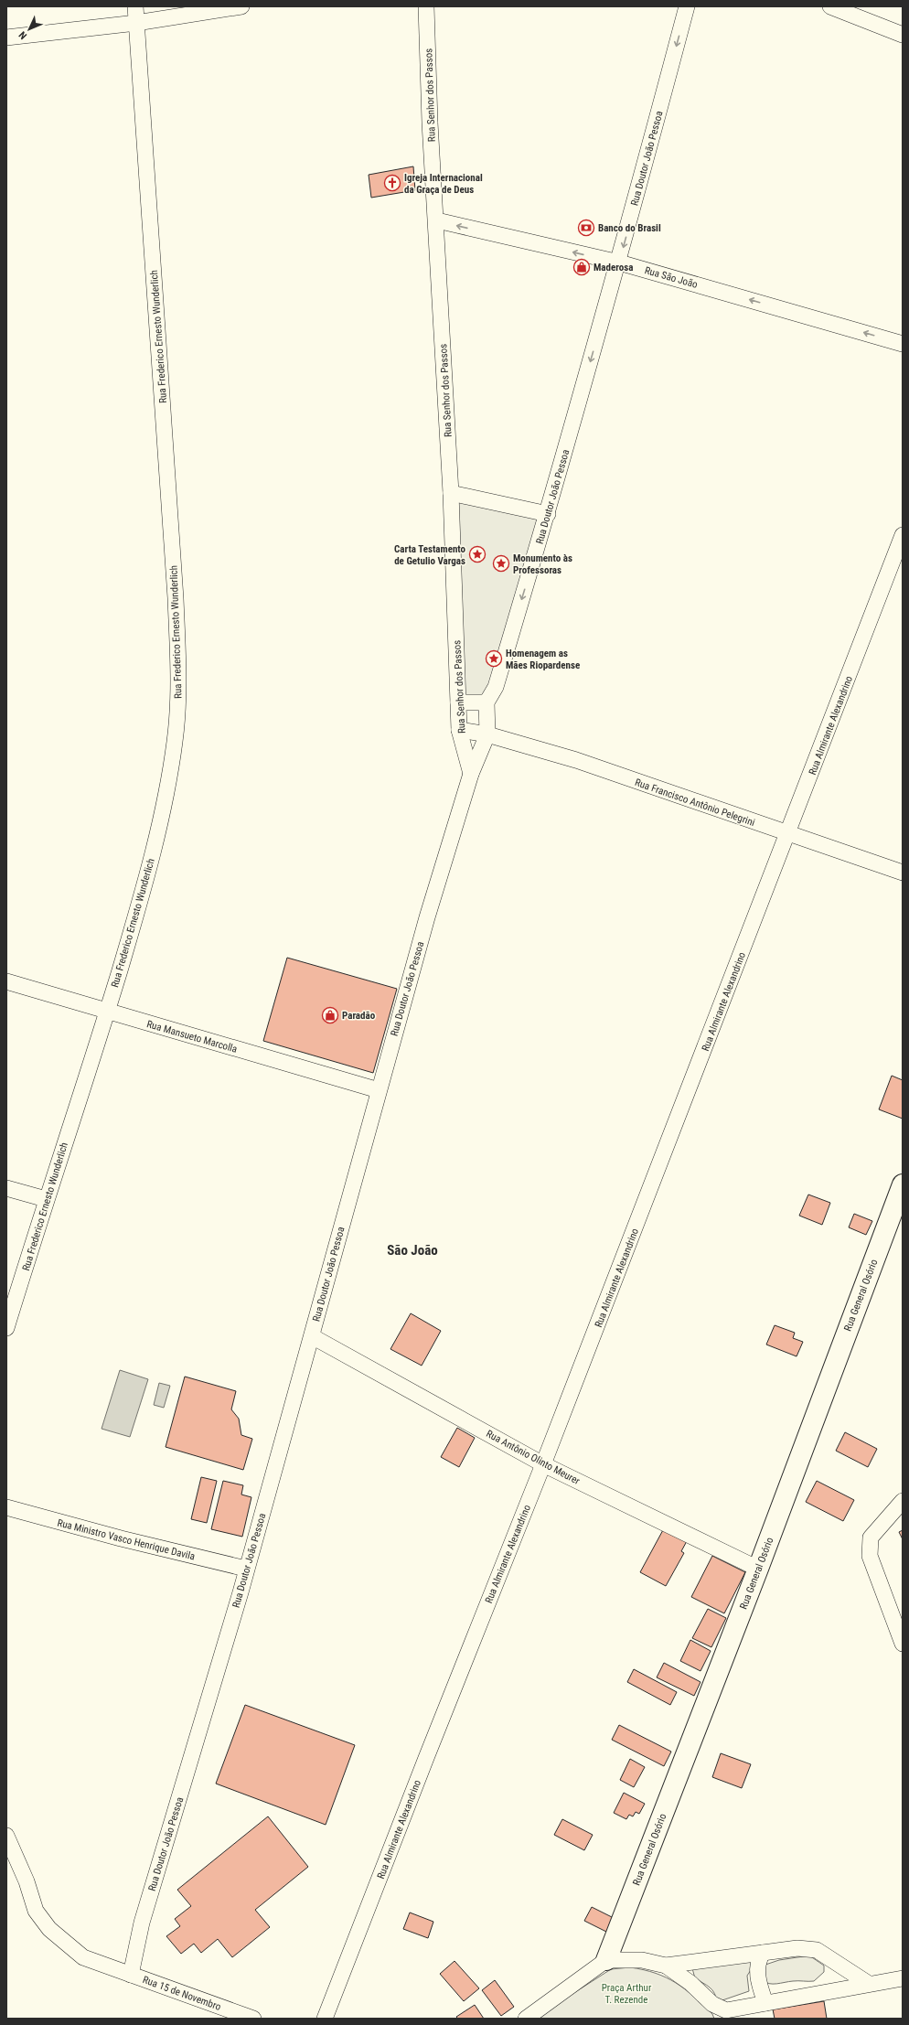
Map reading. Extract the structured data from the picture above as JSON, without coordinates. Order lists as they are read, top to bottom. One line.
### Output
{"streets":{"street":["Rua Senhor dos Passos","Rua Doutor João Pessoa","Rua São João","Rua Frederico Ernesto Wunderlich","Rua Almirante Alexandrino","Rua Francisco Antônio Pelegrini","Rua Mansueto Marcolla","Rua General Osório","Rua Antônio Olinto Meurer","Rua Ministro Vasco Henrique Davila","Rua 15 de Novembro"]},"crossings":[["Rua Senhor dos Passos","Rua Doutor João Pessoa"],["Rua Senhor dos Passos","Rua São João"],["Rua Senhor dos Passos","Rua Francisco Antônio Pelegrini"],["Rua Doutor João Pessoa","Rua São João"],["Rua Doutor João Pessoa","Rua Francisco Antônio Pelegrini"],["Rua Doutor João Pessoa","Rua Mansueto Marcolla"],["Rua Doutor João Pessoa","Rua Antônio Olinto Meurer"],["Rua Doutor João Pessoa","Rua Ministro Vasco Henrique Davila"],["Rua Doutor João Pessoa","Rua 15 de Novembro"],["Rua Frederico Ernesto Wunderlich","Rua Mansueto Marcolla"],["Rua Almirante Alexandrino","Rua Francisco Antônio Pelegrini"],["Rua Almirante Alexandrino","Rua Antônio Olinto Meurer"],["Rua General Osório","Rua Antônio Olinto Meurer"]],"one_way":["Rua Doutor João Pessoa","Rua São João"],"districts":["São João"],"parks":["Praça Arthur T. Rezende"],"places":{"church":["Igreja Internacional da Graça de Deus"],"bank":["Banco do Brasil"],"shop":["Maderosa","Paradão"],"place":["Carta Testamento de Getulio Vargas","Monumento às Professoras","Homenagem as Mães Riopardense"]},"north":"bottom left"}
